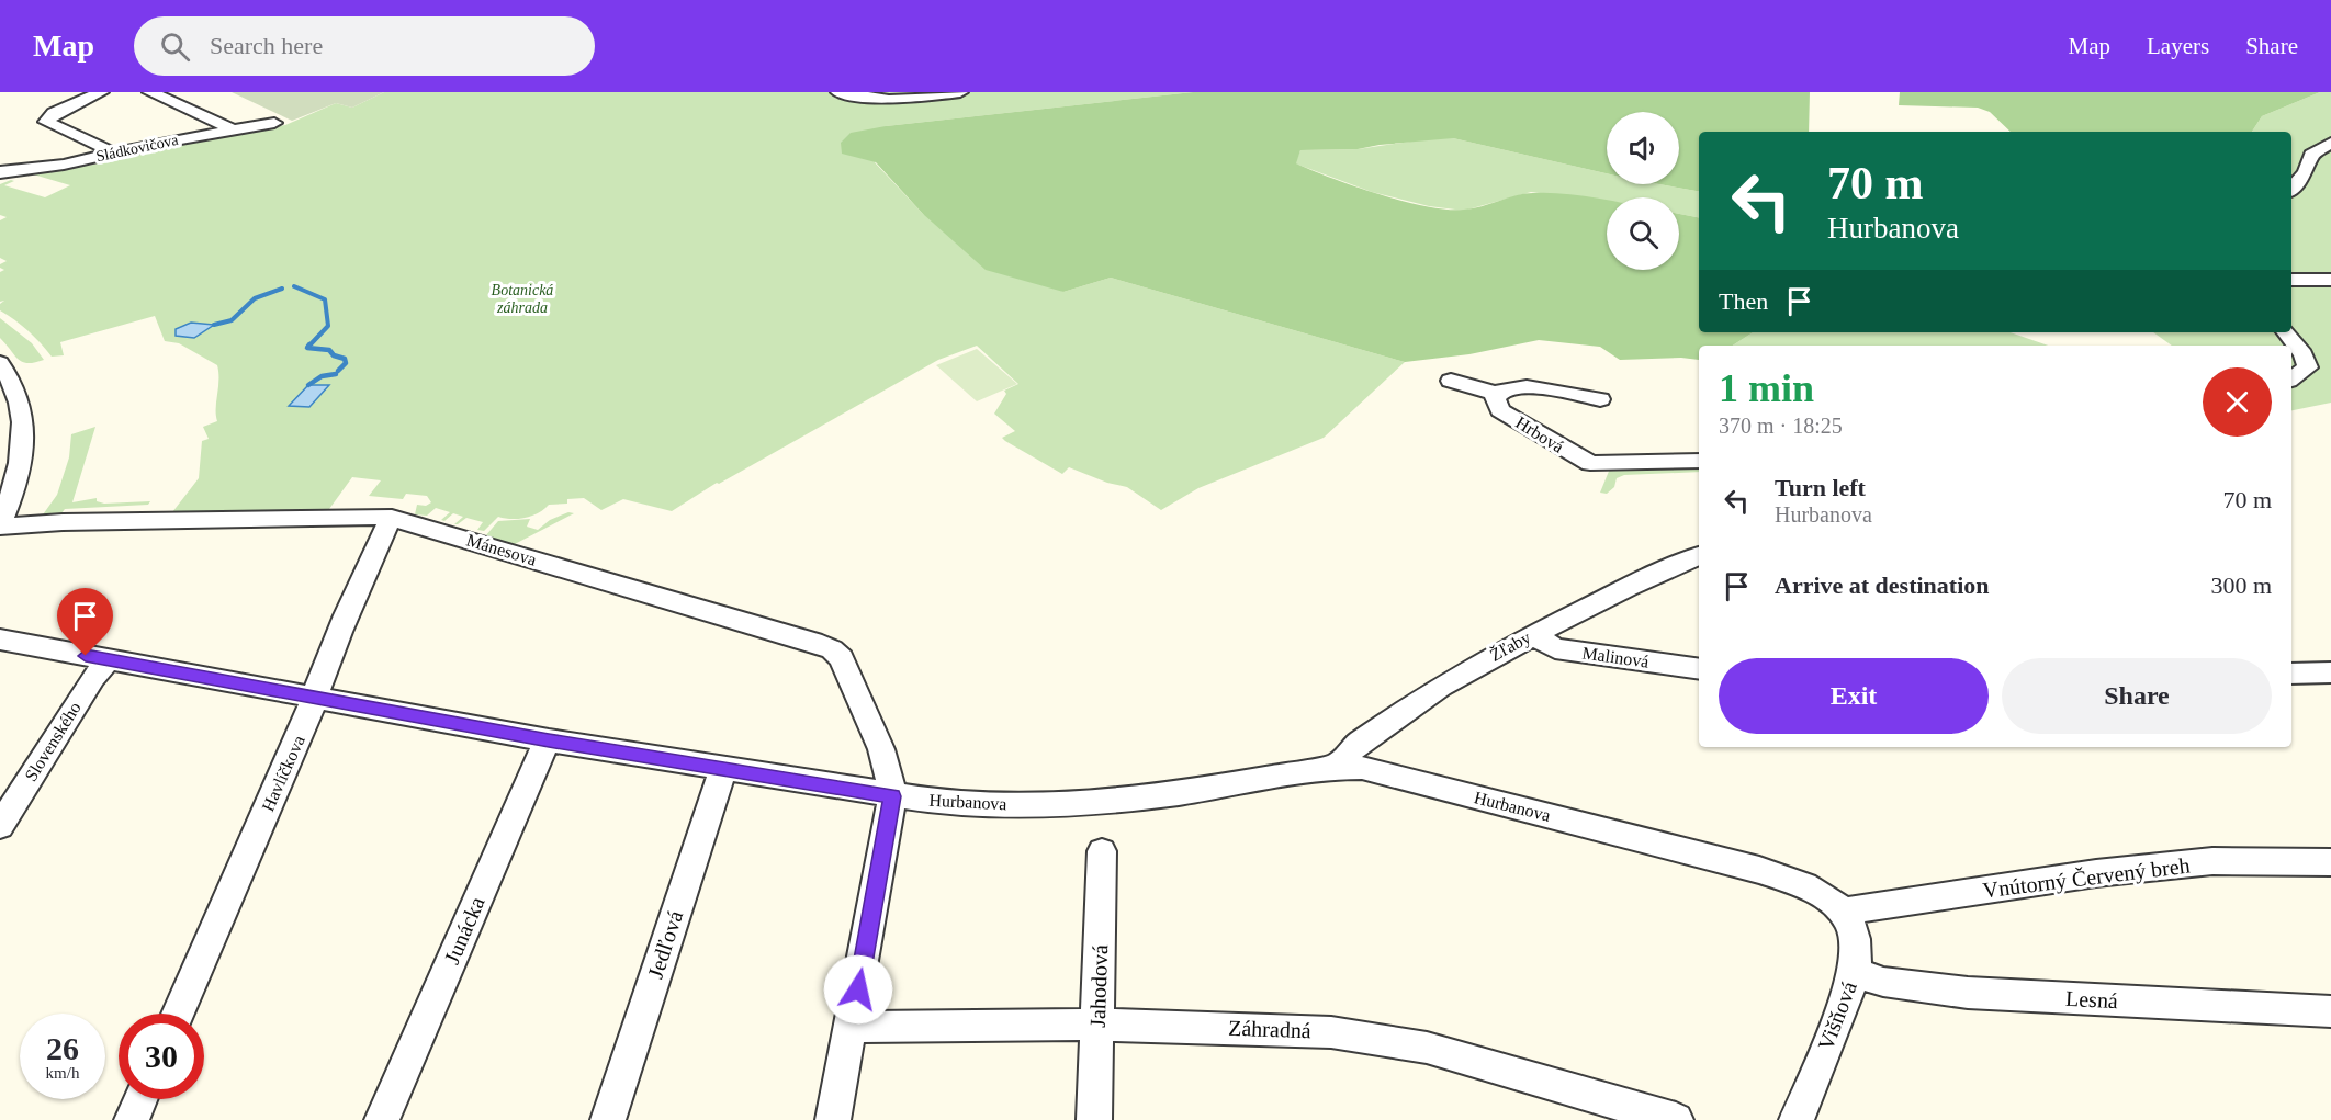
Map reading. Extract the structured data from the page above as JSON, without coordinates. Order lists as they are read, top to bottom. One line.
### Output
{"streets":{"street":["Sládkovičova","Hrbová","Mánesova","Žľaby","Malinová","Slovenského","Havlíčkova","Hurbanova","Vnútorný Červený breh","Junácka","Jedľová","Jahodová","Lesná","Višňová","Záhradná"]},"crossings":[["Mánesova","Havlíčkova"],["Mánesova","Hurbanova"],["Žľaby","Malinová"],["Žľaby","Hurbanova"],["Slovenského","Hurbanova"],["Havlíčkova","Hurbanova"],["Hurbanova","Vnútorný Červený breh"],["Hurbanova","Junácka"],["Hurbanova","Jedľová"],["Hurbanova","Višňová"],["Vnútorný Červený breh","Višňová"],["Jahodová","Záhradná"],["Lesná","Višňová"]],"parks":["Botanická záhrada"],"page":{"header":"Map","search":"Search here","nav":["Map","Layers","Share"],"turn":["70 m","Hurbanova"],"then":"Then","heading":["1 min","370 m · 18:25"],"list":[{"name":"Turn left","note":"Hurbanova","value":"70 m"},{"name":"Arrive at destination","value":"300 m"}],"buttons":["Exit","Share"],"speed":"26 km/h","limit":"30"}}
